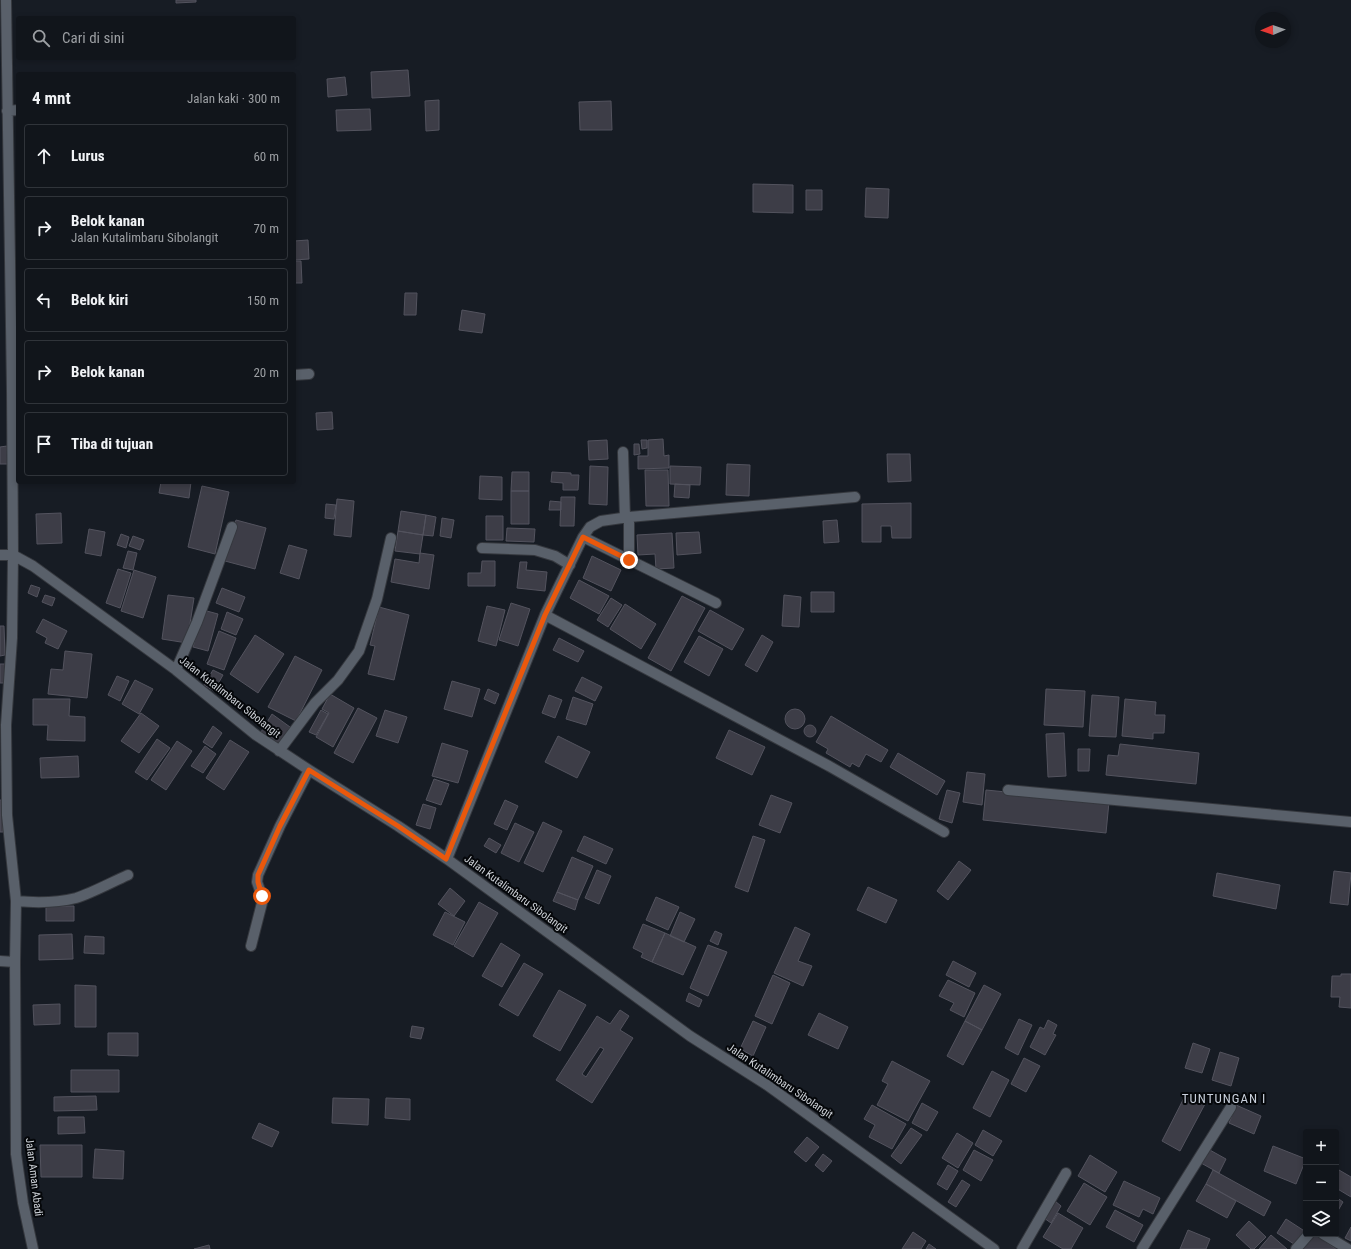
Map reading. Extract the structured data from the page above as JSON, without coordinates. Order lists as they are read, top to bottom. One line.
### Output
{"streets":{"street":["Jalan Kutalimbaru Sibolangit","Jalan Aman Abadi"]},"crossings":[["Jalan Kutalimbaru Sibolangit","Jalan Aman Abadi"]],"districts":["TUNTUNGAN I"],"north":"left","page":{"search":"Cari di sini","heading":["4 mnt","Jalan kaki · 300 m"],"list":[["Lurus","60 m"],["Belok kanan","Jalan Kutalimbaru Sibolangit","70 m"],["Belok kiri","150 m"],["Belok kanan","20 m"],"Tiba di tujuan"],"map_buttons":["+","−"]}}
